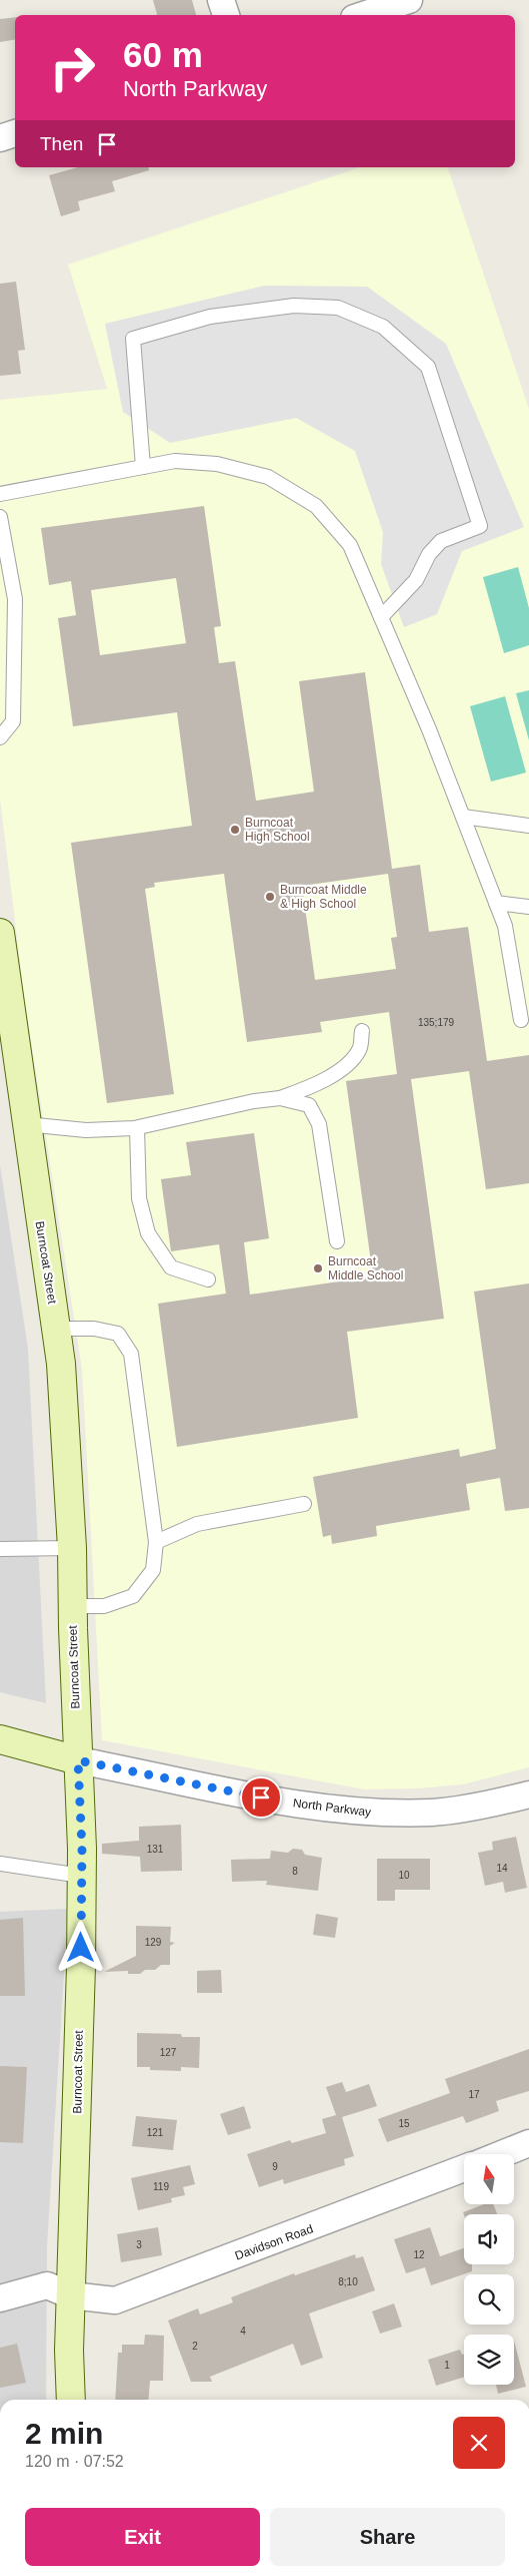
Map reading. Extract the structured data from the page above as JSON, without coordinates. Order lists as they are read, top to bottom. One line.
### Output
{"streets":{"main road":["Burncoat Street"],"street":["North Parkway","Davidson Road"]},"crossings":[["Burncoat Street","North Parkway"],["Burncoat Street","Davidson Road"]],"places":["Burncoat High School","Burncoat Middle & High School","Burncoat Middle School"],"house_numbers":["135;179","131","14","8","10","129","127","17","15","121","9","119","3","12","8;10","4","2","1"],"north":"top","page":{"turn":["60 m","North Parkway"],"then":"Then","heading":["2 min","120 m · 07:52"],"buttons":["Exit","Share"]}}
